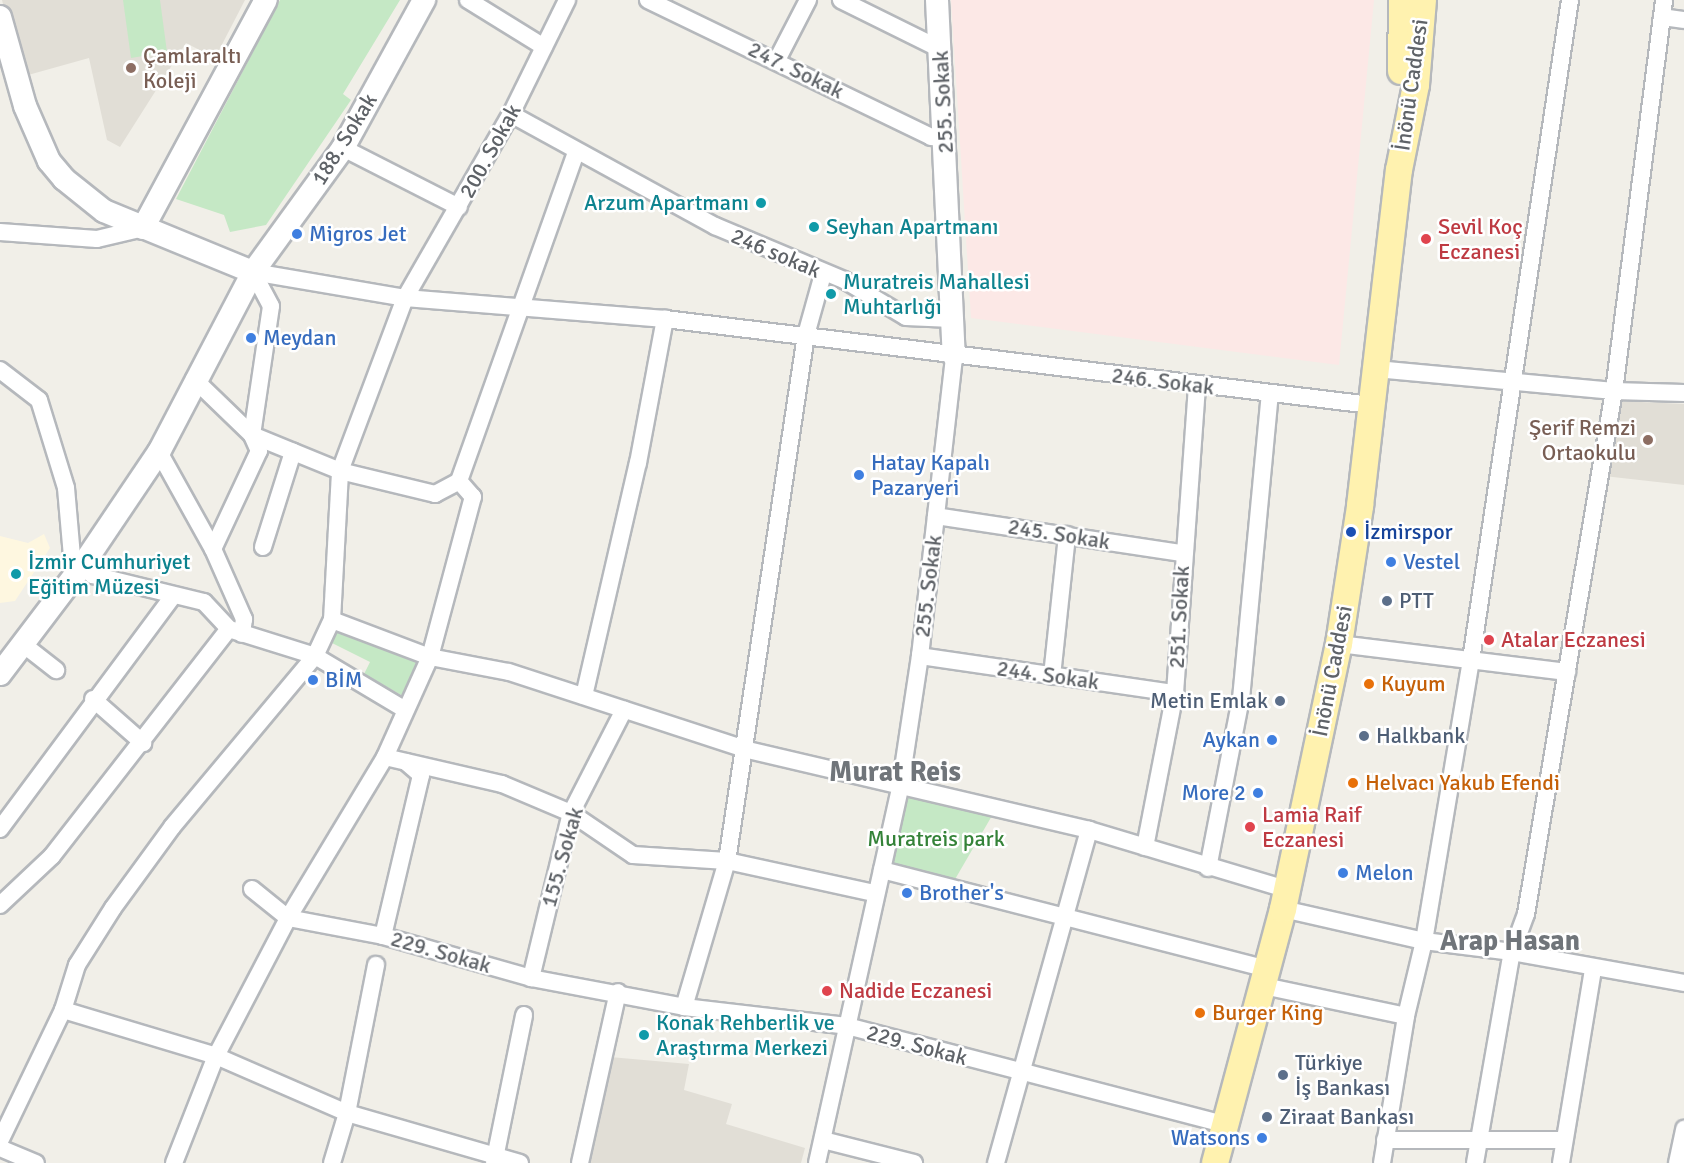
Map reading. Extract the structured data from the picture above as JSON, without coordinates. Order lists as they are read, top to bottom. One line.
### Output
{"streets":{"main road":["İnönü Caddesi"],"street":["247. Sokak","255. Sokak","188. Sokak","200. Sokak","246 sokak","246. Sokak","245. Sokak","251. Sokak","244. Sokak","155. Sokak","229. Sokak"]},"crossings":[["247. Sokak","255. Sokak"],["İnönü Caddesi","246. Sokak"],["İnönü Caddesi","229. Sokak"],["255. Sokak","246 sokak"],["255. Sokak","246. Sokak"],["255. Sokak","245. Sokak"],["255. Sokak","244. Sokak"],["255. Sokak","229. Sokak"],["188. Sokak","246. Sokak"],["200. Sokak","246 sokak"],["200. Sokak","246. Sokak"],["246. Sokak","251. Sokak"],["245. Sokak","251. Sokak"],["251. Sokak","244. Sokak"],["155. Sokak","229. Sokak"]],"districts":["Murat Reis","Arap Hasan"],"parks":["Muratreis park"],"places":["Çamlaraltı Koleji","Arzum Apartmanı","Seyhan Apartmanı","Migros Jet","Sevil Koç Eczanesi","Muratreis Mahallesi Muhtarlığı","Meydan","Şerif Remzi Ortaokulu","Hatay Kapalı Pazaryeri","İzmirspor","Vestel","İzmir Cumhuriyet Eğitim Müzesi","PTT","Atalar Eczanesi","BİM","Kuyum","Metin Emlak","Halkbank","Aykan","Helvacı Yakub Efendi","More 2","Lamia Raif Eczanesi","Melon","Brother's","Nadide Eczanesi","Burger King","Konak Rehberlik ve Araştırma Merkezi","Türkiye İş Bankası","Ziraat Bankası","Watsons"]}
